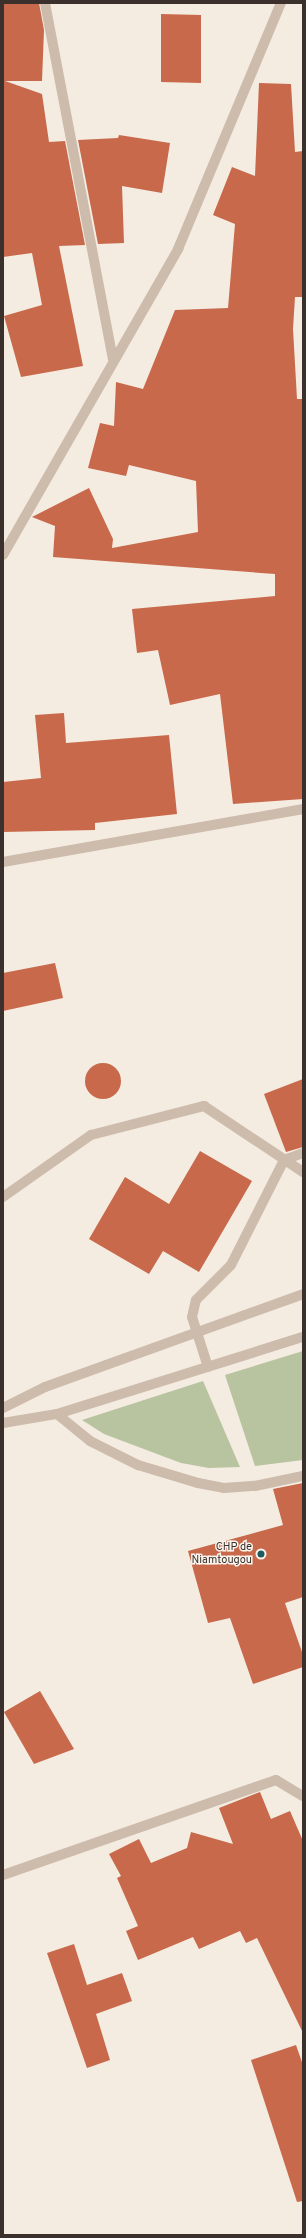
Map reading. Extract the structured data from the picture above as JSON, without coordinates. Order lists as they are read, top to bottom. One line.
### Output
{"places":["CHP de Niamtougou"]}
